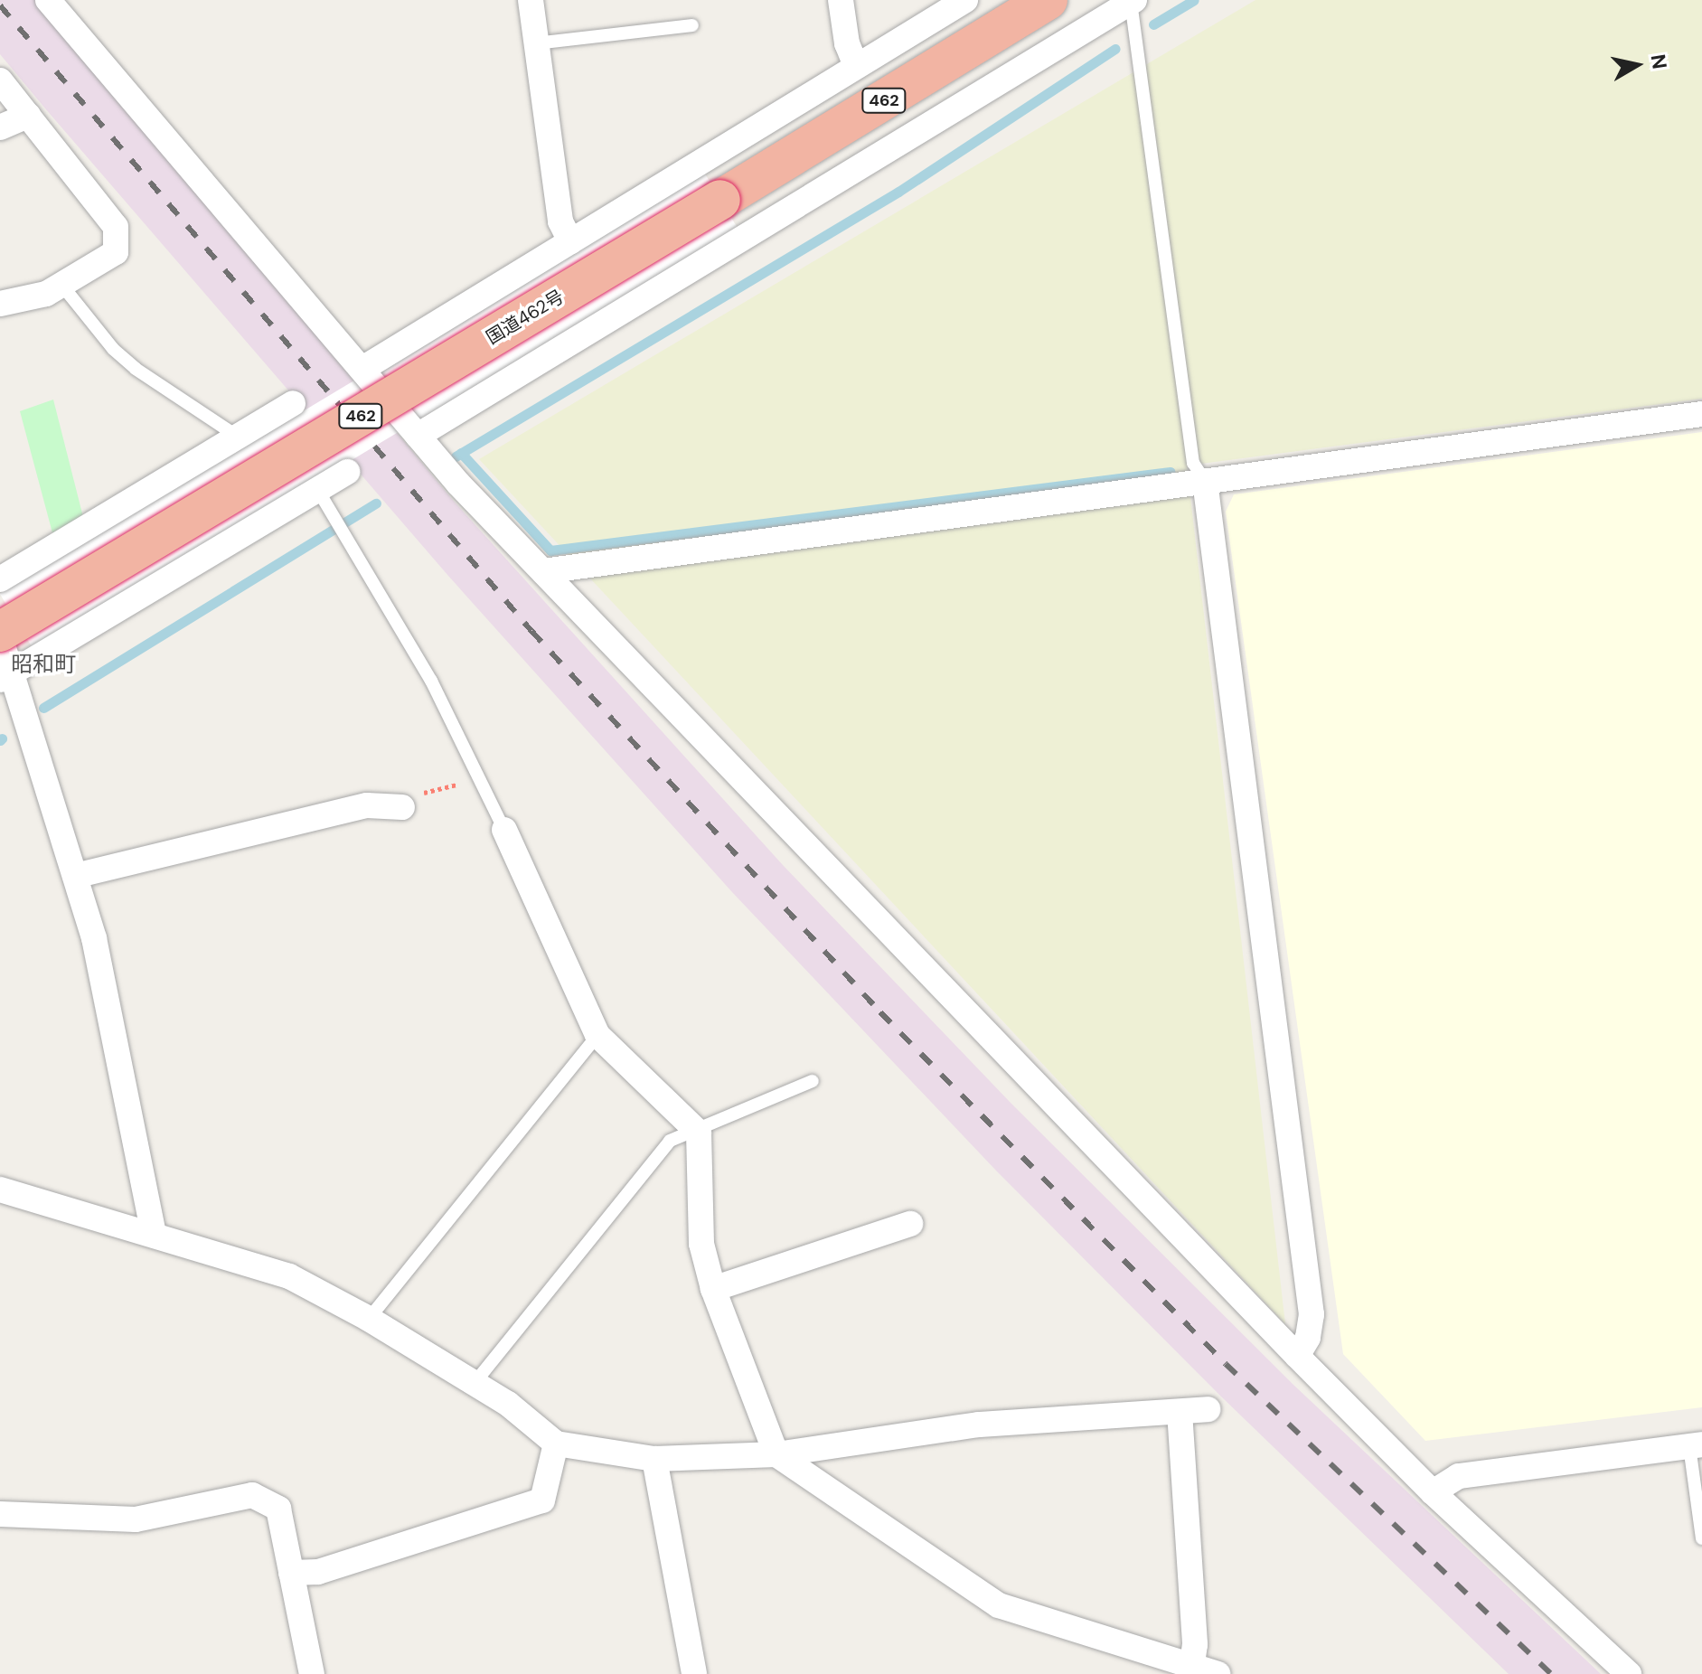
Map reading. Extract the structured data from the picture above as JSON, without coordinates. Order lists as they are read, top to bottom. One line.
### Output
{"streets":{"highway":["462","国道462号"]},"districts":["昭和町"],"north":"right"}
